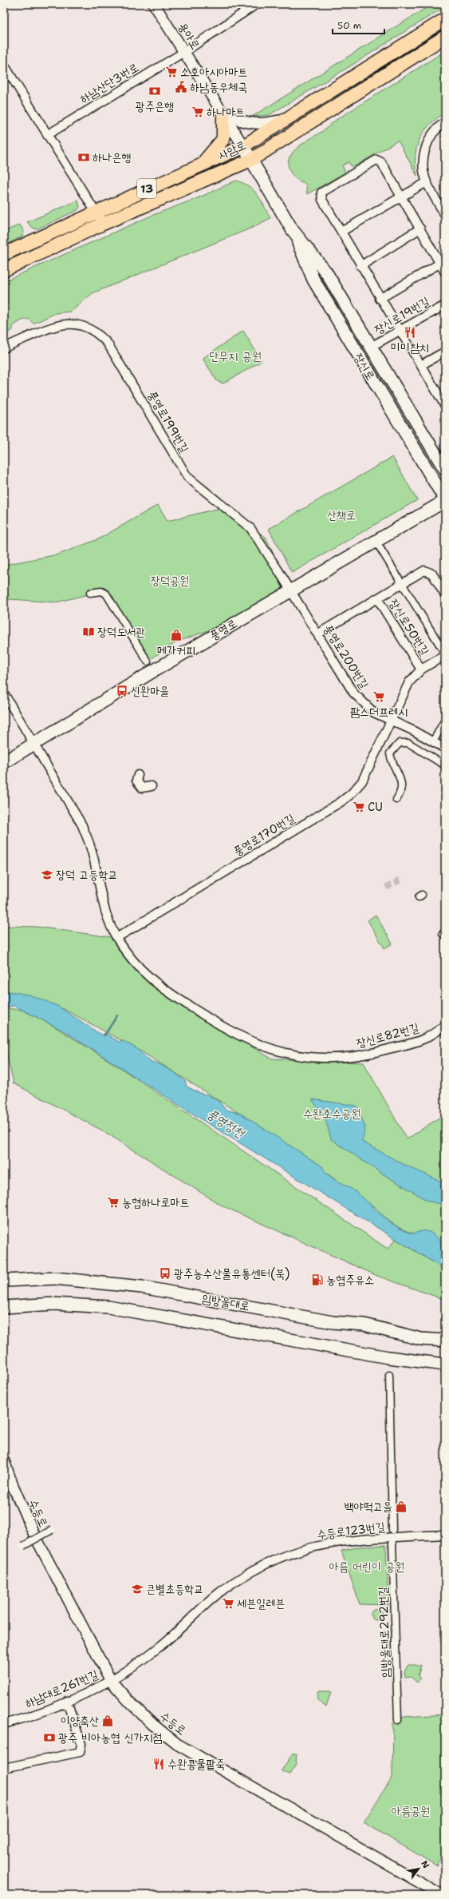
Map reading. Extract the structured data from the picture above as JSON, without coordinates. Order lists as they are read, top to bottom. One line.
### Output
{"streets":{"main road":["사암로","13","장신로","풍영로","임방울대로"],"street":["용아로","하남산단3번로","장신로19번길","풍영로199번길","장신로50번길","풍영로200번길","풍영로170번길","장신로82번길","수등로","수등로123번길","임방울대로292번길","하남대로261번길"]},"crossings":[["용아로","하남산단3번로"],["용아로","사암로"],["용아로","장신로"],["사암로","장신로"],["장신로19번길","장신로"],["장신로","풍영로"],["풍영로199번길","풍영로"],["풍영로199번길","풍영로200번길"],["장신로50번길","풍영로200번길"],["장신로50번길","풍영로170번길"],["풍영로","풍영로200번길"],["풍영로200번길","풍영로170번길"],["풍영로170번길","장신로82번길"],["수등로","수등로123번길"],["수등로","하남대로261번길"],["수등로123번길","하남대로261번길"]],"water":["풍영정천"],"parks":["단무지 공원","산책로","장덕공원","수완호수공원","아름 어린이 공원","아름공원"],"places":{"supermarket":["소호아시아마트","하나마트","팜스더프레시","CU","농협하나로마트","세븐일레븐"],"public building":["하남동우체국"],"bank":["광주은행","하나은행","광주 비아농협 신가지점"],"restaurant":["미미참치","수완콩물팥죽"],"library":["장덕도서관"],"shop":["메가커피","백야떡고을","이양축산"],"bus stop":["신완마을","광주농수산물유통센터(북)"],"school or university":["장덕 고등학교","큰별초등학교"],"fuel station":["농협주유소"]},"scale_bar":"50 m","north":"top right"}
